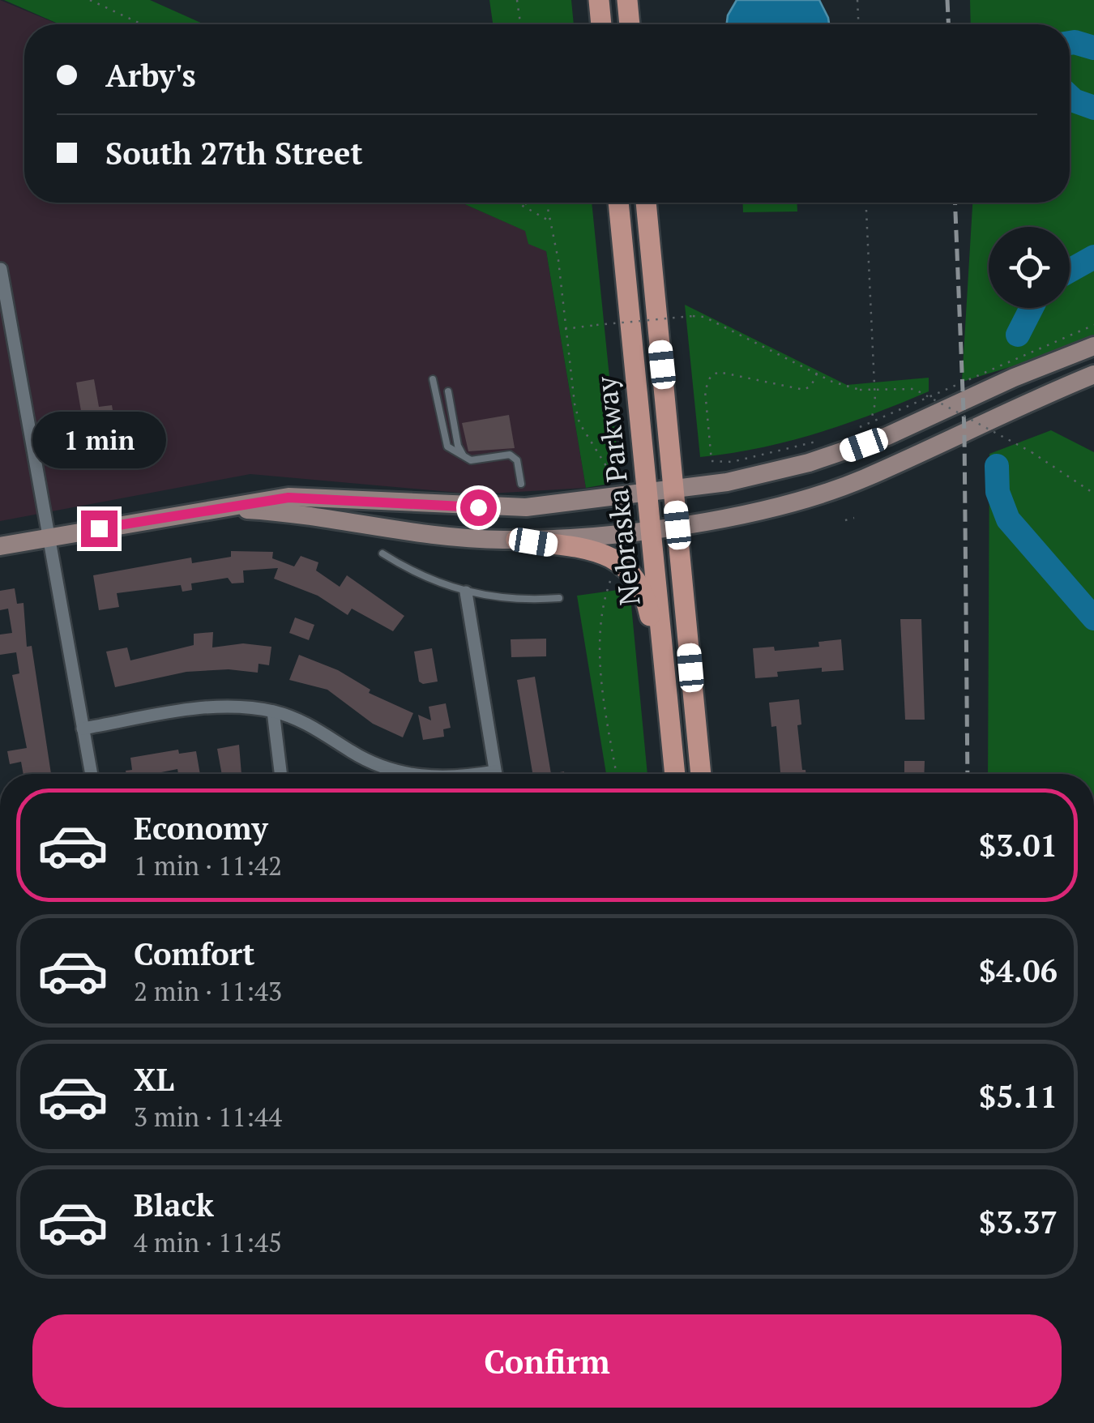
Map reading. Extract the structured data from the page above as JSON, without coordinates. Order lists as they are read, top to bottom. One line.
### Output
{"streets":{"main road":["Nebraska Parkway"]},"page":{"banner":["Arby's","South 27th Street"],"bubble":"1 min","list":[{"name":"Economy","note":"1 min · 11:42","value":"$3.01"},{"name":"Comfort","note":"2 min · 11:43","value":"$4.06"},{"name":"XL","note":"3 min · 11:44","value":"$5.11"},{"name":"Black","note":"4 min · 11:45","value":"$3.37"}],"buttons":"Confirm"}}
